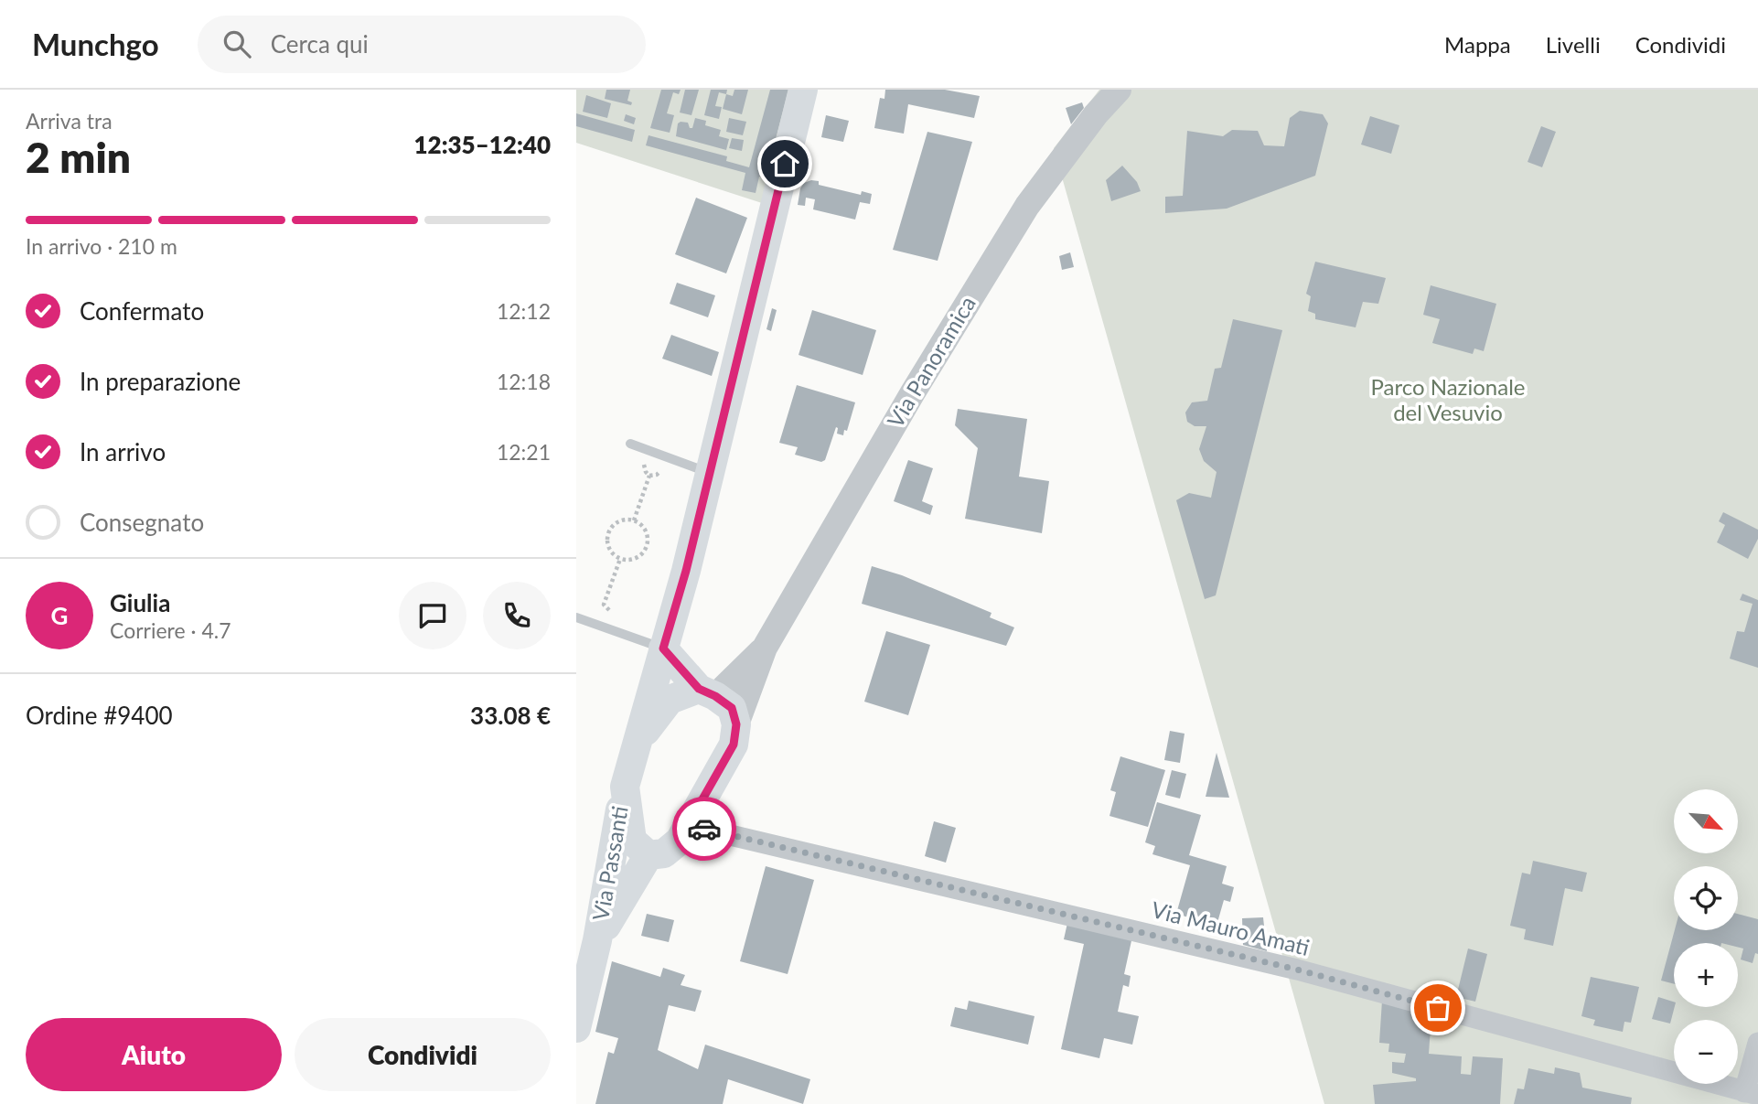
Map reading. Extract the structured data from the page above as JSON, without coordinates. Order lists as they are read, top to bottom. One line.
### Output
{"streets":{"main road":["Via Passanti"],"street":["Via Panoramica","Via Mauro Amati"]},"crossings":[["Via Panoramica","Via Passanti"],["Via Passanti","Via Mauro Amati"]],"parks":["Parco Nazionale del Vesuvio"],"north":"bottom right","page":{"header":"Munchgo","search":"Cerca qui","nav":["Mappa","Livelli","Condividi"],"heading":["2 min","Arriva tra","12:35–12:40"],"panel":["Giulia","Corriere · 4.7","Ordine #9400","33.08 €"],"bar":"In arrivo · 210 m","list":[["Confermato","12:12"],["In preparazione","12:18"],["In arrivo","12:21"],"Consegnato"],"round":"G","map_buttons":["+","−"],"buttons":["Aiuto","Condividi"]}}
